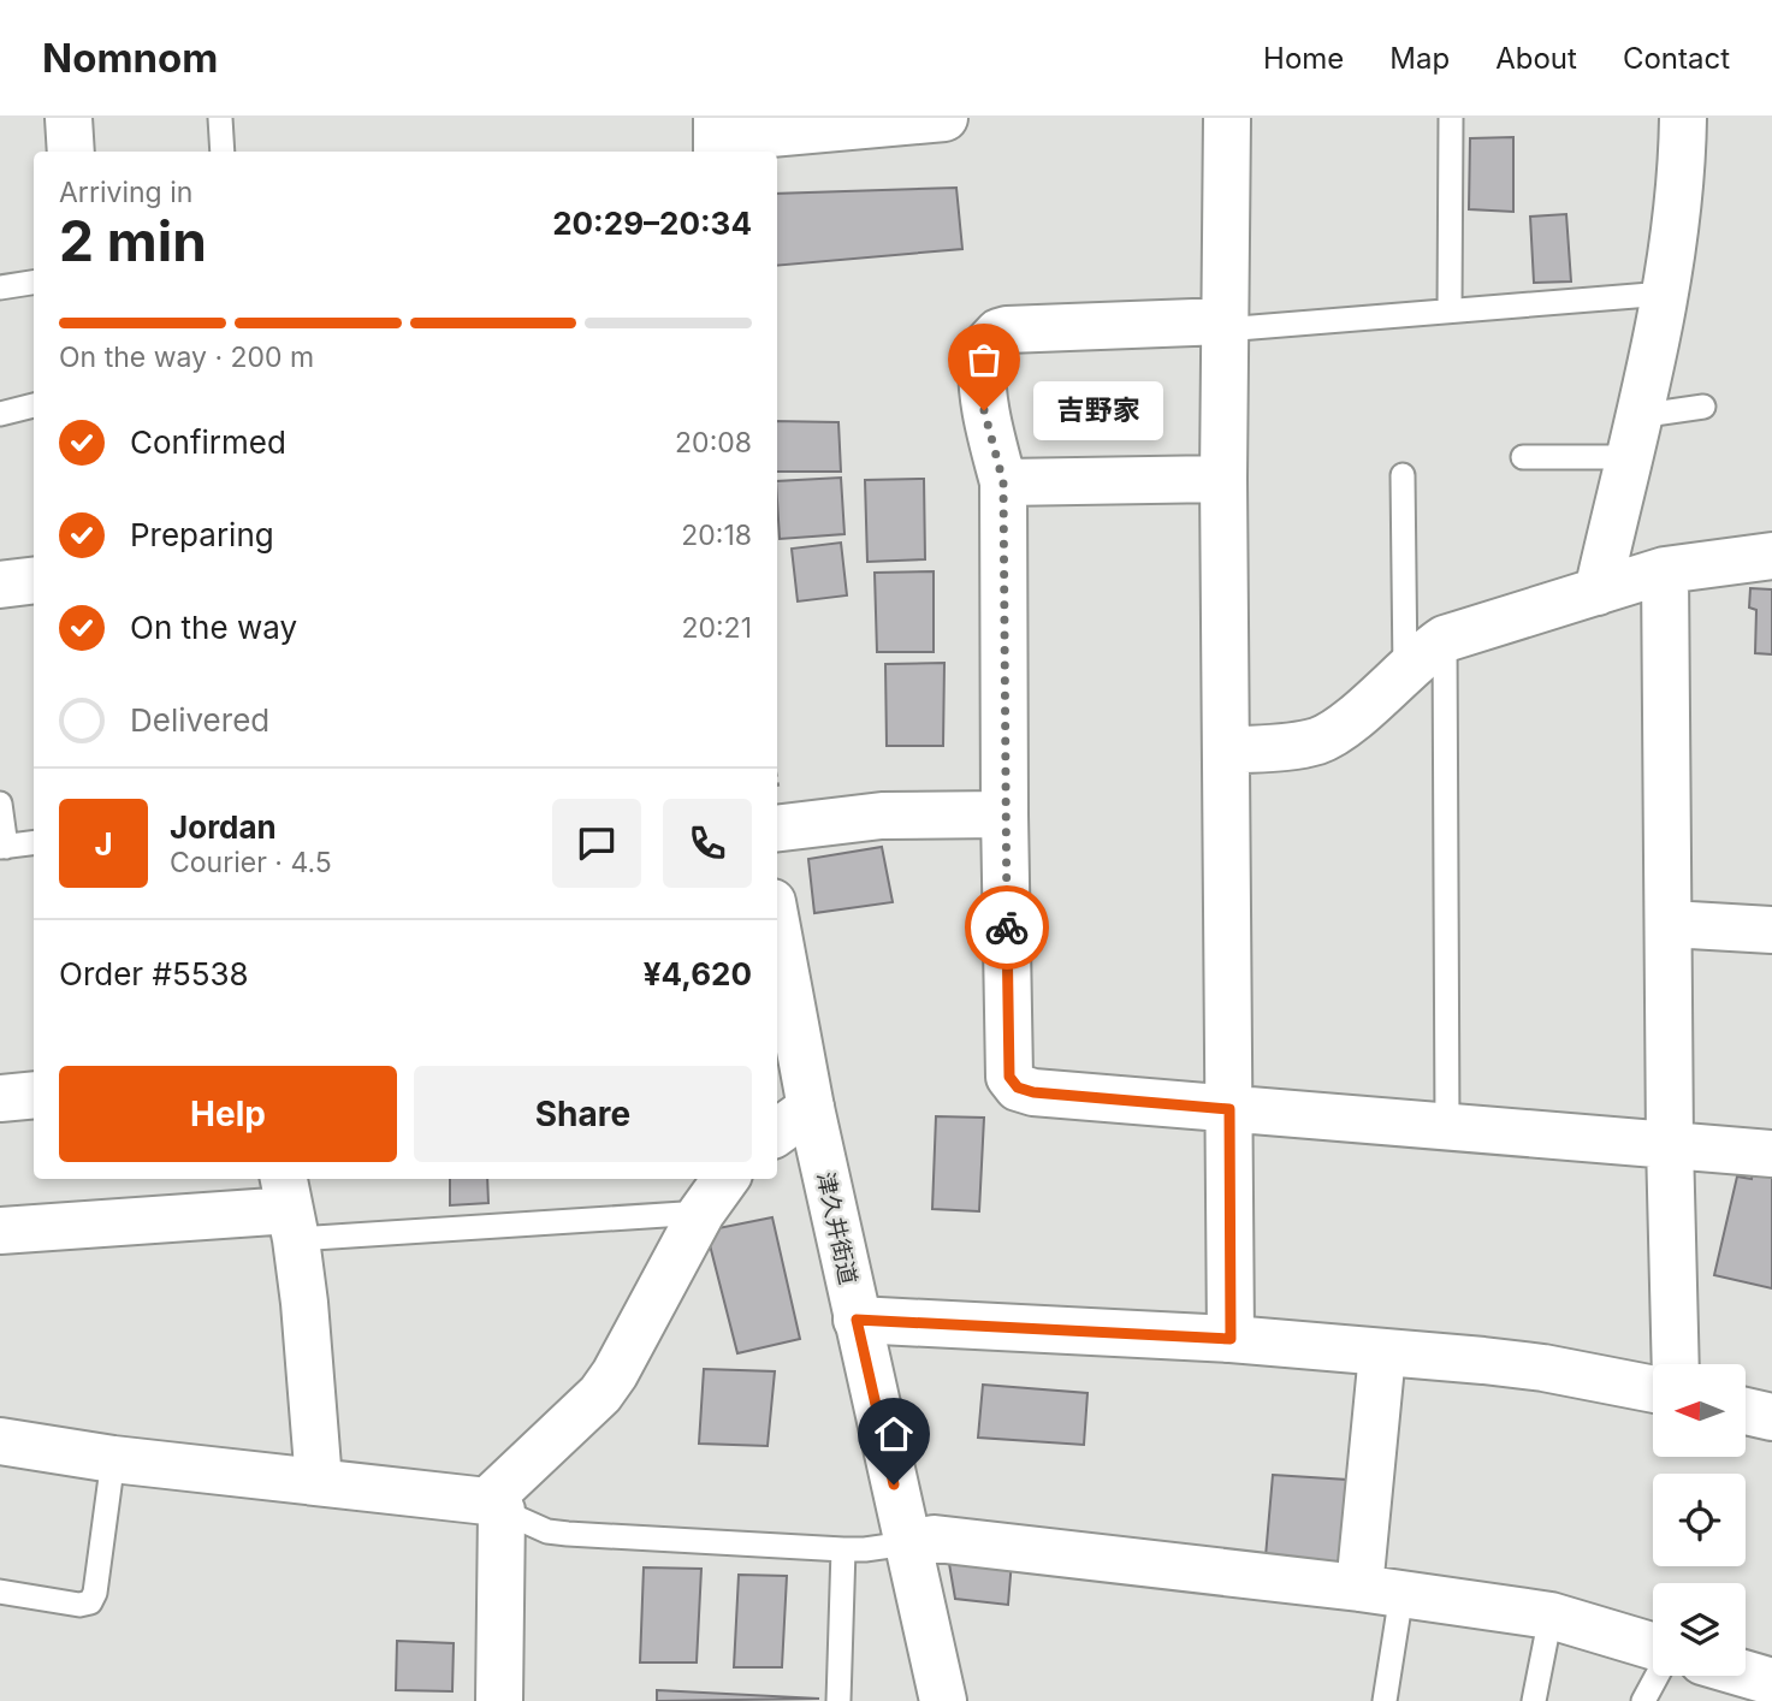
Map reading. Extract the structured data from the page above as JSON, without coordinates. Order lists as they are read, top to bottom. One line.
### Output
{"streets":{"main road":["津久井街道"]},"places":["吉野家"],"north":"left","page":{"header":"Nomnom","nav":["Home","Map","About","Contact"],"heading":["2 min","Arriving in","20:29–20:34"],"panel":["Jordan","Courier · 4.5","Order #5538","¥4,620"],"bar":"On the way · 200 m","bubble":"吉野家","list":[["Confirmed","20:08"],["Preparing","20:18"],["On the way","20:21"],"Delivered"],"round":"J","buttons":["Help","Share"]}}
